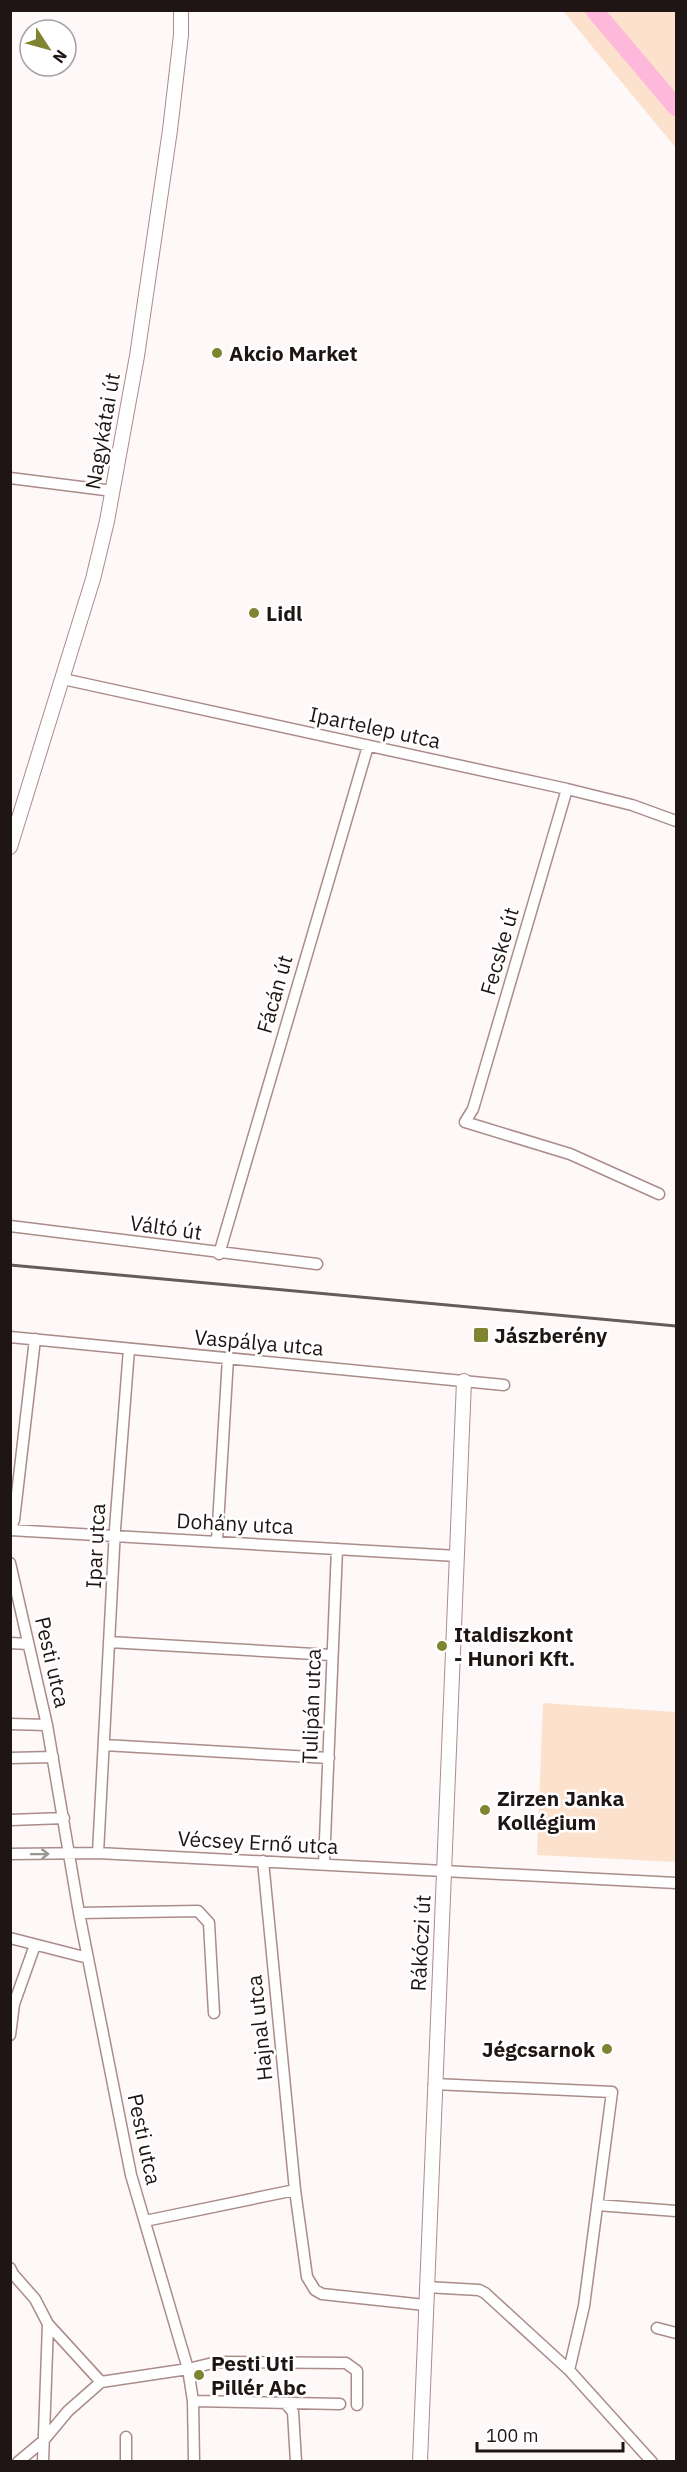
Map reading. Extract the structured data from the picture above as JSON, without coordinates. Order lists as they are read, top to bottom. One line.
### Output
{"streets":{"street":["Nagykátai út","Ipartelep utca","Fecske út","Fácán út","Váltó út","Vaspálya utca","Dohány utca","Ipar utca","Pesti utca","Tulipán utca","Vécsey Ernő utca","Rákóczi út","Hajnal utca"]},"crossings":[["Nagykátai út","Ipartelep utca"],["Ipartelep utca","Fecske út"],["Ipartelep utca","Fácán út"],["Fácán út","Váltó út"],["Vaspálya utca","Ipar utca"],["Vaspálya utca","Rákóczi út"],["Dohány utca","Ipar utca"],["Dohány utca","Tulipán utca"],["Dohány utca","Rákóczi út"],["Ipar utca","Vécsey Ernő utca"],["Pesti utca","Vécsey Ernő utca"],["Tulipán utca","Vécsey Ernő utca"],["Vécsey Ernő utca","Rákóczi út"],["Vécsey Ernő utca","Hajnal utca"],["Rákóczi út","Hajnal utca"]],"places":{"other":["Akcio Market","Lidl","Italdiszkont - Hunori Kft.","Zirzen Janka Kollégium","Jégcsarnok","Pesti Uti Pillér Abc"],"transit":["Jászberény"]},"scale_bar":"100 m","north":"bottom right"}
